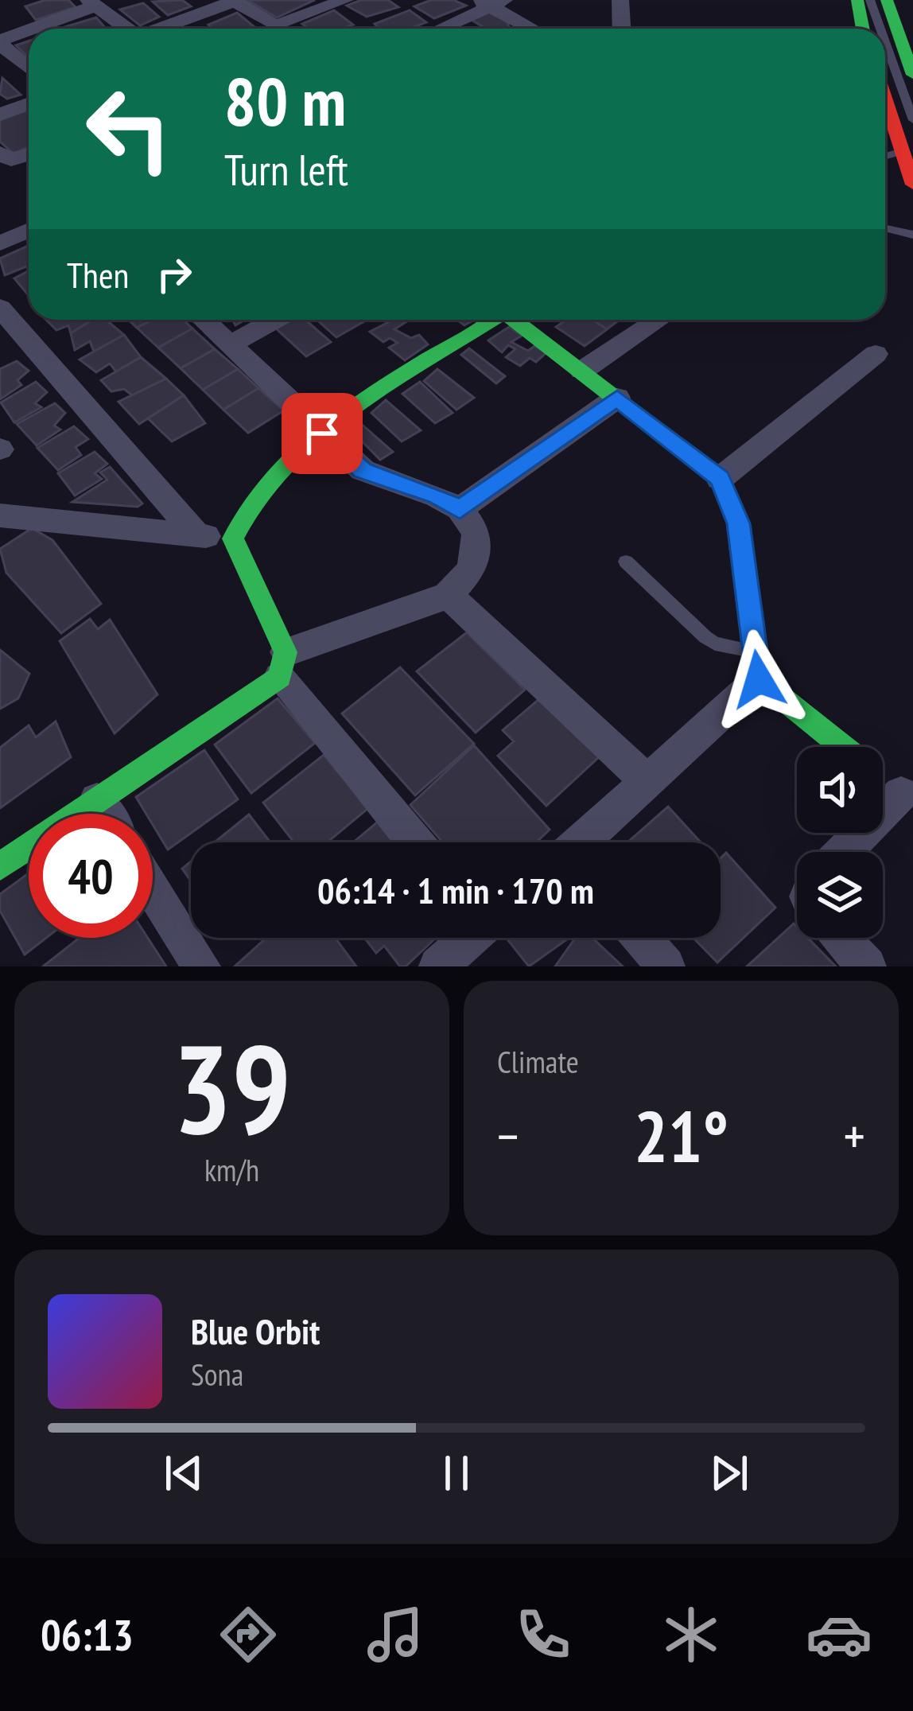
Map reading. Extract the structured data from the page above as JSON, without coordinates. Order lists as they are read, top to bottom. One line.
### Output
{"page":{"turn":["80 m","Turn left"],"then":"Then","limit":"40","trip":"06:14 · 1 min · 170 m","tile":[["39","km/h"],"Climate"],"heat":["−","21°","+"],"song":["Blue Orbit","Sona"],"tabs":"06:13"}}
